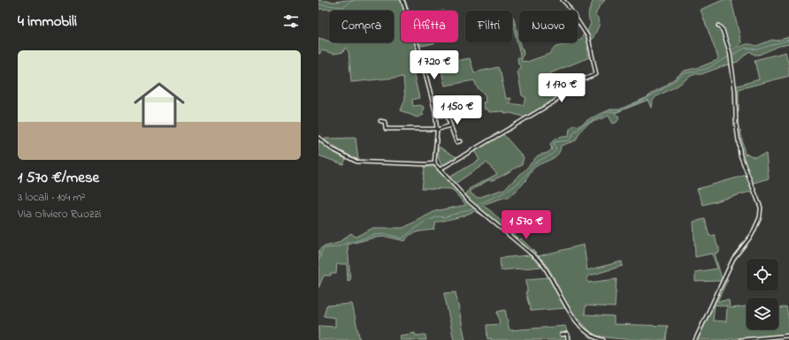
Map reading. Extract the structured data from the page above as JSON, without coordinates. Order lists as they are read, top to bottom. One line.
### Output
{"page":{"heading":"4 immobili","chip":["Compra","Affitta","Filtri","Nuovo"],"list":[{"name":"1 570 €/mese","note":"3 locali · 104 m² · Via Oliviero Ruozzi"}],"price":["1 720 €","1 170 €","1 150 €","1 570 €"]}}
